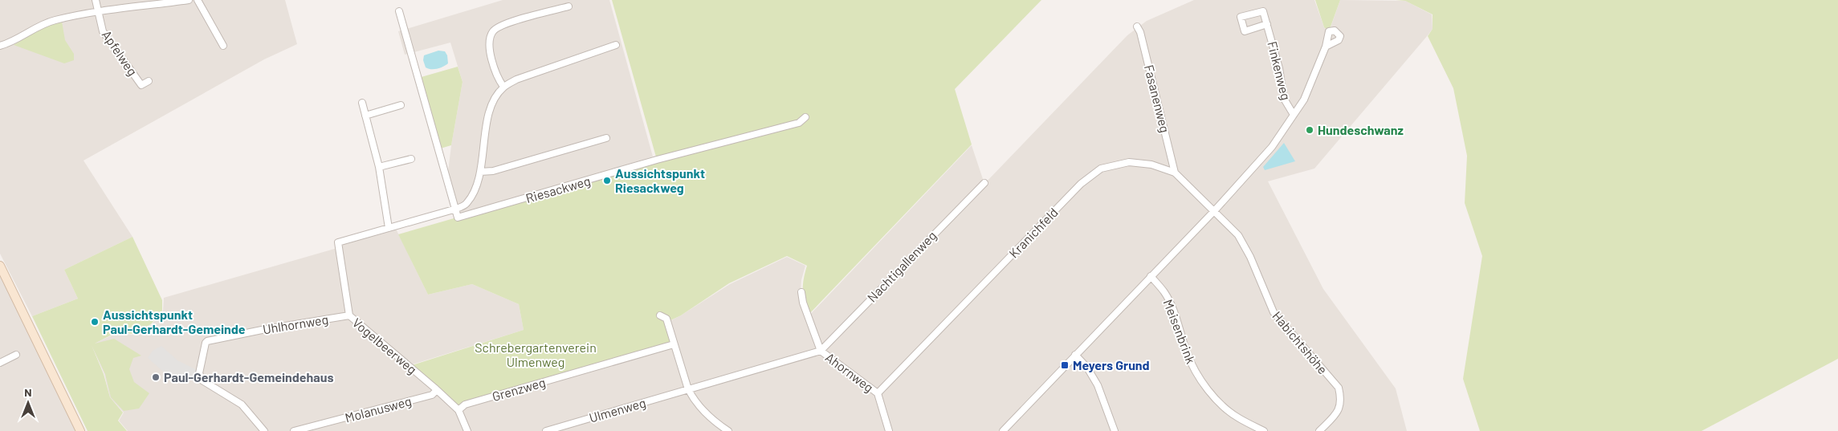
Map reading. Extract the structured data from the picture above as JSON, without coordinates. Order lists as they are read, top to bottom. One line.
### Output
{"streets":{"street":["Apfelweg","Finkenweg","Fasanenweg","Riesackweg","Kranichfeld","Nachtigallenweg","Uhlhornweg","Meisenbrink","Habichtshöhe","Vogelbeerweg","Ahornweg","Grenzweg","Molanusweg","Ulmenweg"]},"crossings":[["Fasanenweg","Kranichfeld"],["Kranichfeld","Habichtshöhe"],["Kranichfeld","Ahornweg"],["Nachtigallenweg","Ahornweg"],["Nachtigallenweg","Ulmenweg"],["Uhlhornweg","Vogelbeerweg"],["Vogelbeerweg","Grenzweg"],["Vogelbeerweg","Molanusweg"],["Ahornweg","Ulmenweg"]],"parks":["Schrebergartenverein Ulmenweg"],"places":{"other":["Hundeschwanz","Aussichtspunkt Riesackweg","Aussichtspunkt Paul-Gerhardt-Gemeinde","Paul-Gerhardt-Gemeindehaus"],"transit":["Meyers Grund"]},"north":"top"}
